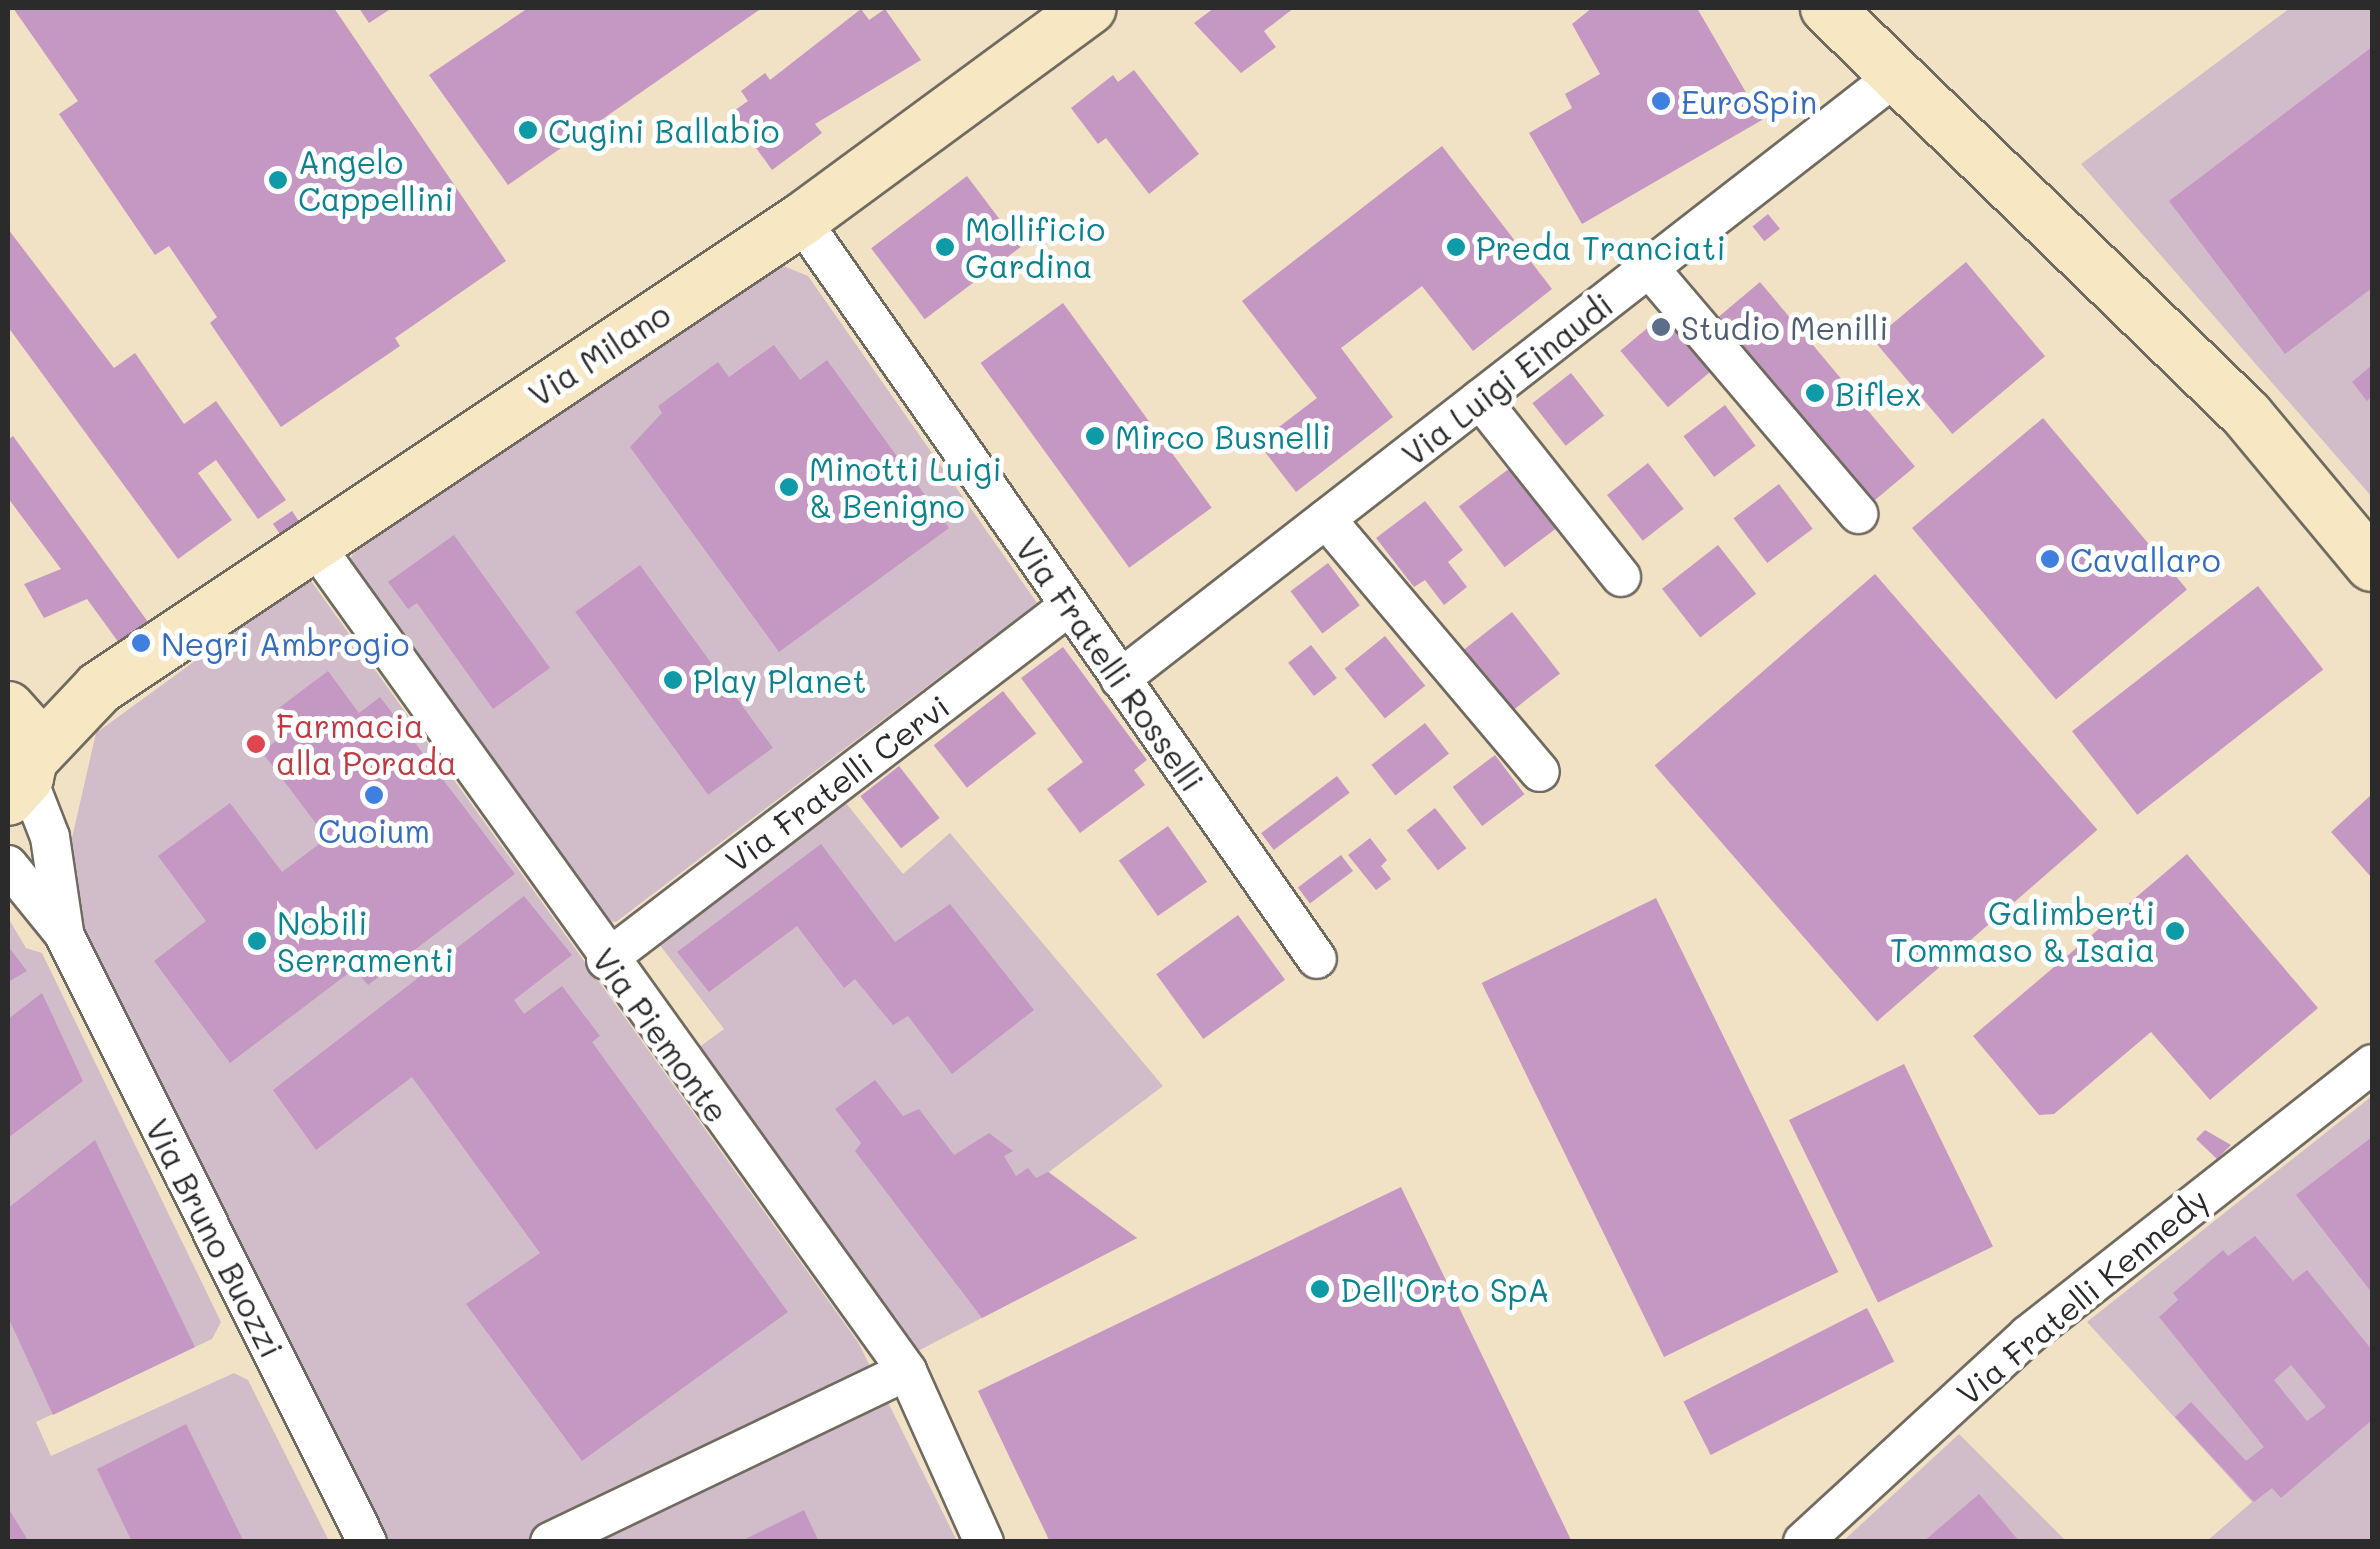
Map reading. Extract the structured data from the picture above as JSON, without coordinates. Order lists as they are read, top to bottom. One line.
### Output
{"streets":{"street":["Via Milano","Via Luigi Einaudi","Via Fratelli Rosselli","Via Fratelli Cervi","Via Piemonte","Via Bruno Buozzi","Via Fratelli Kennedy"]},"crossings":[["Via Milano","Via Fratelli Rosselli"],["Via Milano","Via Piemonte"],["Via Milano","Via Bruno Buozzi"],["Via Luigi Einaudi","Via Fratelli Rosselli"],["Via Fratelli Rosselli","Via Fratelli Cervi"],["Via Fratelli Cervi","Via Piemonte"]],"places":["EuroSpin","Cugini Ballabio","Angelo Cappellini","Mollificio Gardina","Preda Tranciati","Studio Menilli","Biflex","Mirco Busnelli","Minotti Luigi & Benigno","Cavallaro","Negri Ambrogio","Play Planet","Farmacia alla Porada","Cuoium","Galimberti Tommaso & Isaia","Nobili Serramenti","Dell'Orto SpA"]}
